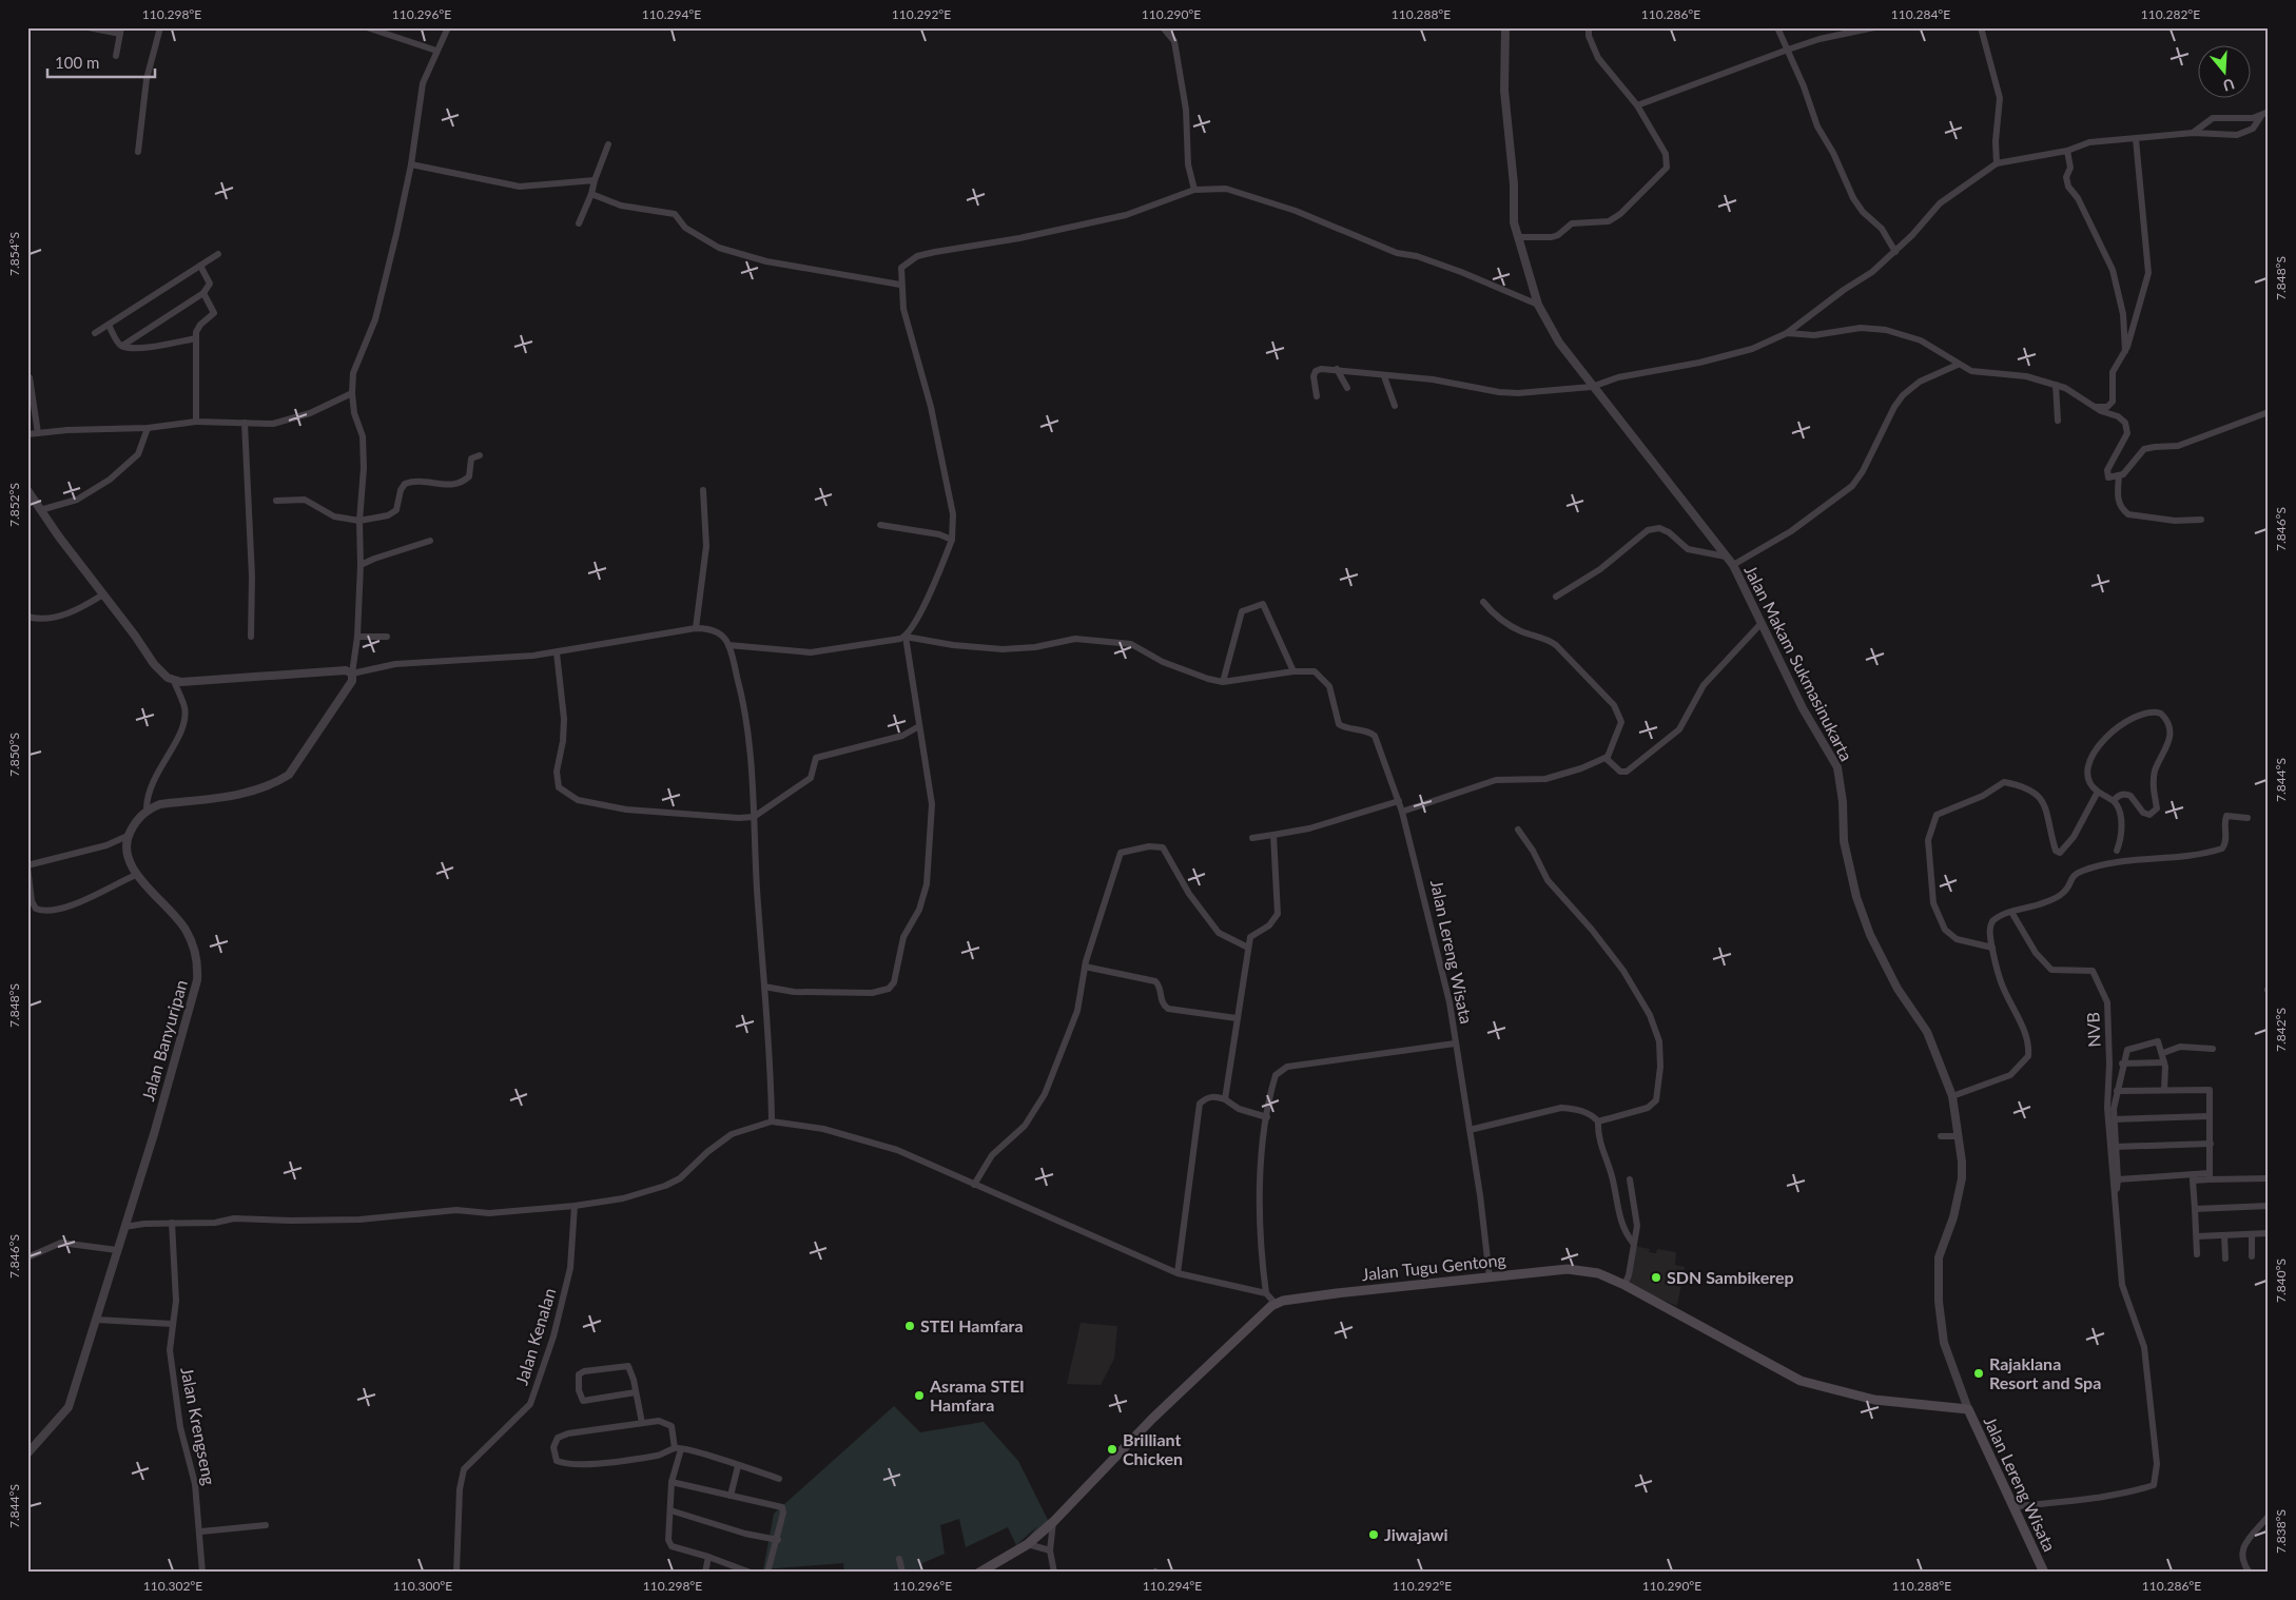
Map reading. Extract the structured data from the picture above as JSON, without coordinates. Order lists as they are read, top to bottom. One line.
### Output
{"streets":{"main road":["Jalan Lereng Wisata","Jalan Tugu Gentong"],"street":["Jalan Makam Sukmasinukarta","NVB","Jalan Banyuripan","Jalan Kenalan","Jalan Krengseng"]},"crossings":[["Jalan Makam Sukmasinukarta","Jalan Lereng Wisata"],["Jalan Makam Sukmasinukarta","Jalan Tugu Gentong"],["Jalan Lereng Wisata","Jalan Tugu Gentong"]],"places":["SDN Sambikerep","STEI Hamfara","Rajaklana Resort and Spa","Asrama STEI Hamfara","Brilliant Chicken","Jiwajawi"],"scale_bar":"100 m","north":"bottom","coordinates":["110.298°E","110.296°E","110.294°E","110.292°E","110.290°E","110.288°E","110.286°E","110.284°E","110.282°E","7.854°S","7.848°S","7.852°S","7.846°S","7.850°S","7.844°S","7.842°S","7.840°S","7.838°S","110.302°E","110.300°E"]}
